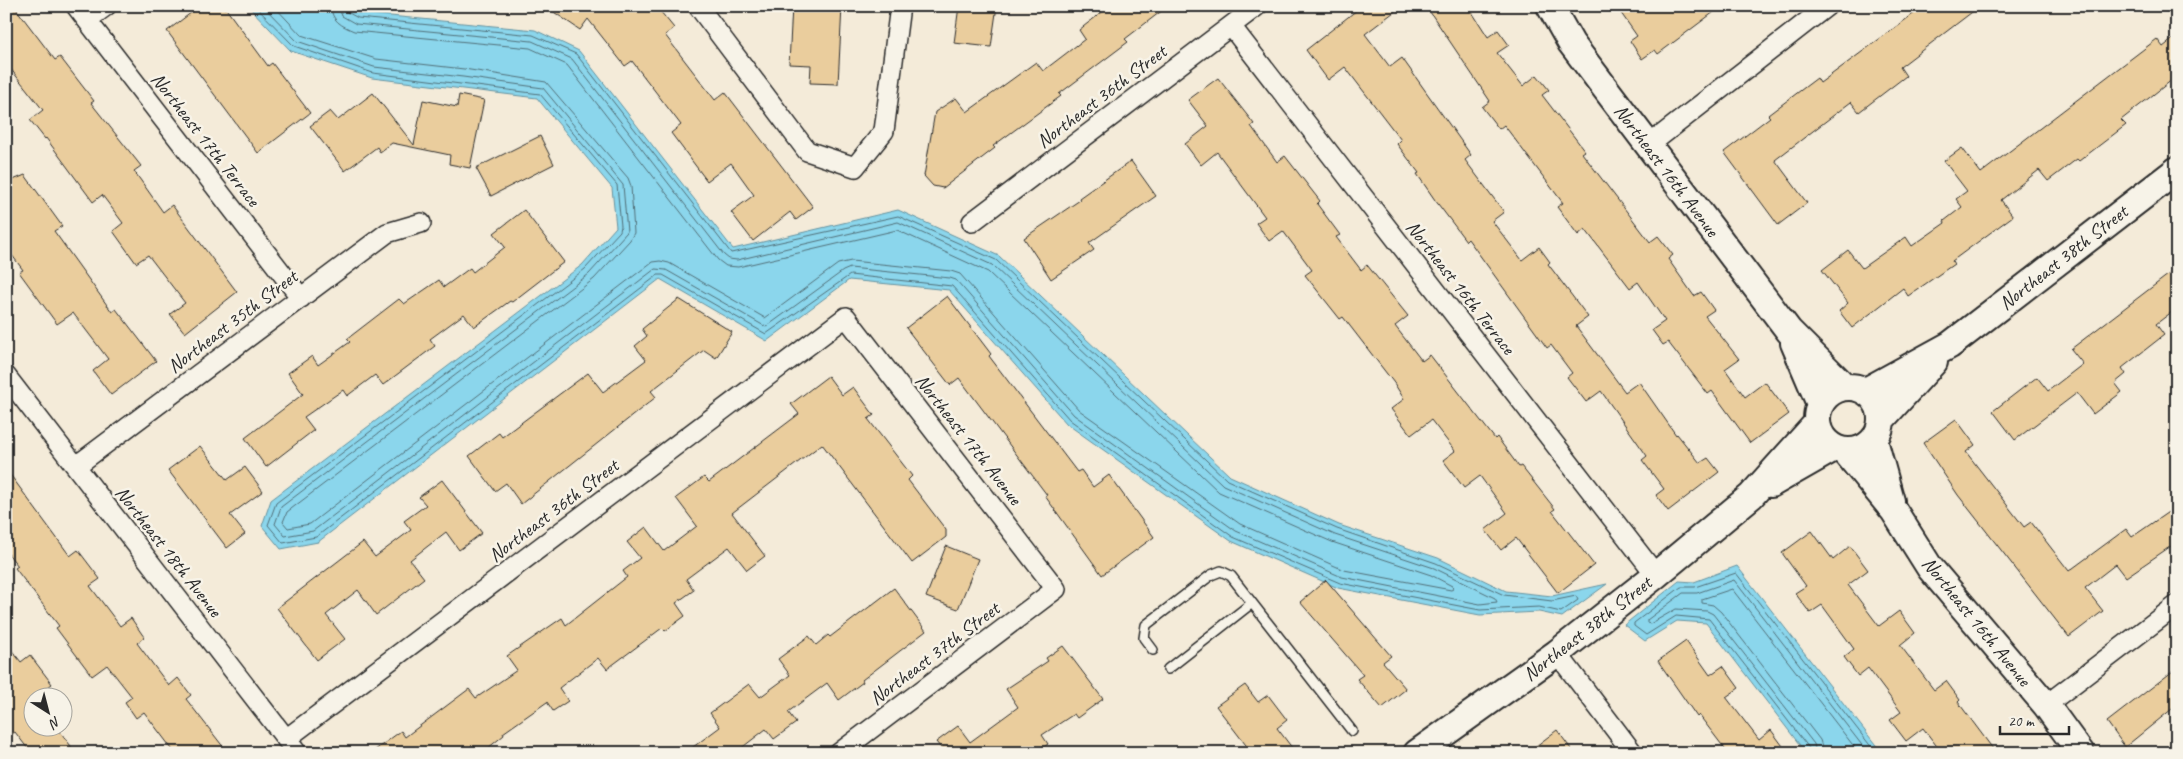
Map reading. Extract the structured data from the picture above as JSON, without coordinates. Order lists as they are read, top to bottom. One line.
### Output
{"streets":{"street":["Northeast 36th Street","Northeast 17th Terrace","Northeast 16th Avenue","Northeast 38th Street","Northeast 16th Terrace","Northeast 35th Street","Northeast 17th Avenue","Northeast 18th Avenue","Northeast 37th Street"]},"crossings":[["Northeast 36th Street","Northeast 16th Terrace"],["Northeast 36th Street","Northeast 17th Avenue"],["Northeast 36th Street","Northeast 18th Avenue"],["Northeast 17th Terrace","Northeast 35th Street"],["Northeast 16th Avenue","Northeast 38th Street"],["Northeast 38th Street","Northeast 16th Terrace"],["Northeast 35th Street","Northeast 18th Avenue"],["Northeast 17th Avenue","Northeast 37th Street"]],"scale_bar":"20 m","north":"bottom right"}
